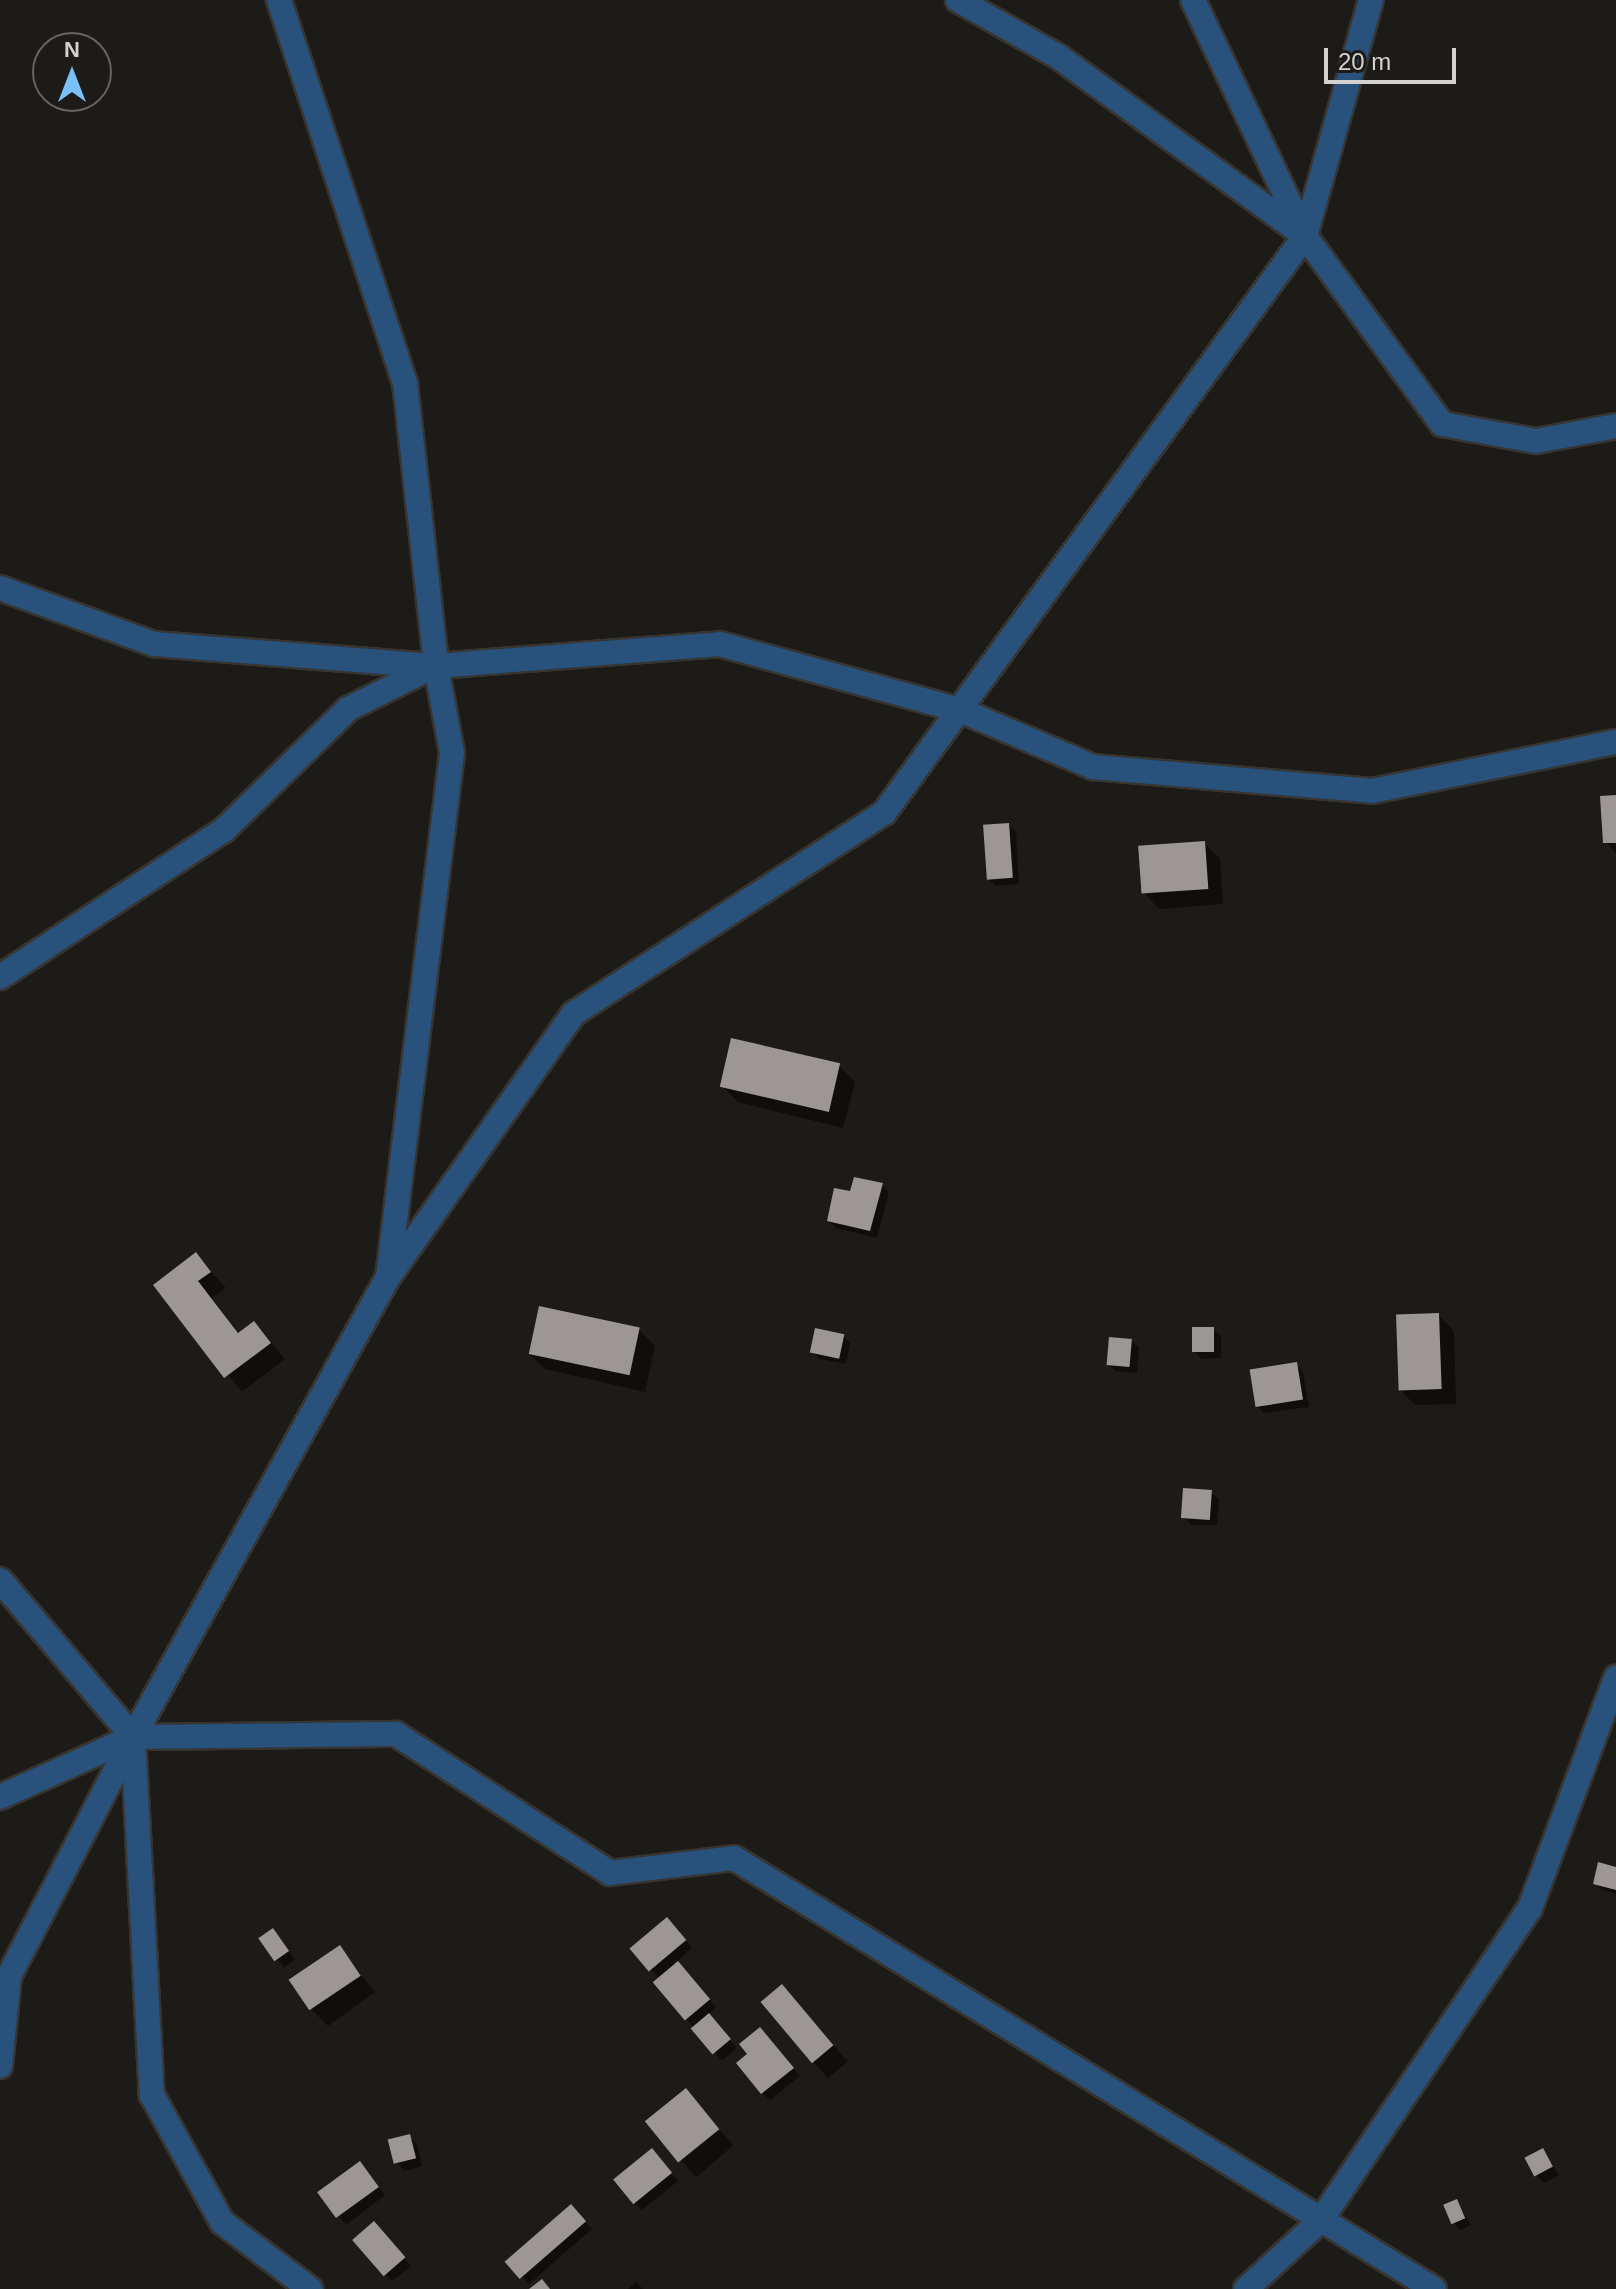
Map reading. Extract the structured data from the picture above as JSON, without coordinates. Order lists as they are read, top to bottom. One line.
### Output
{"scale_bar":"20 m","north":"top"}
